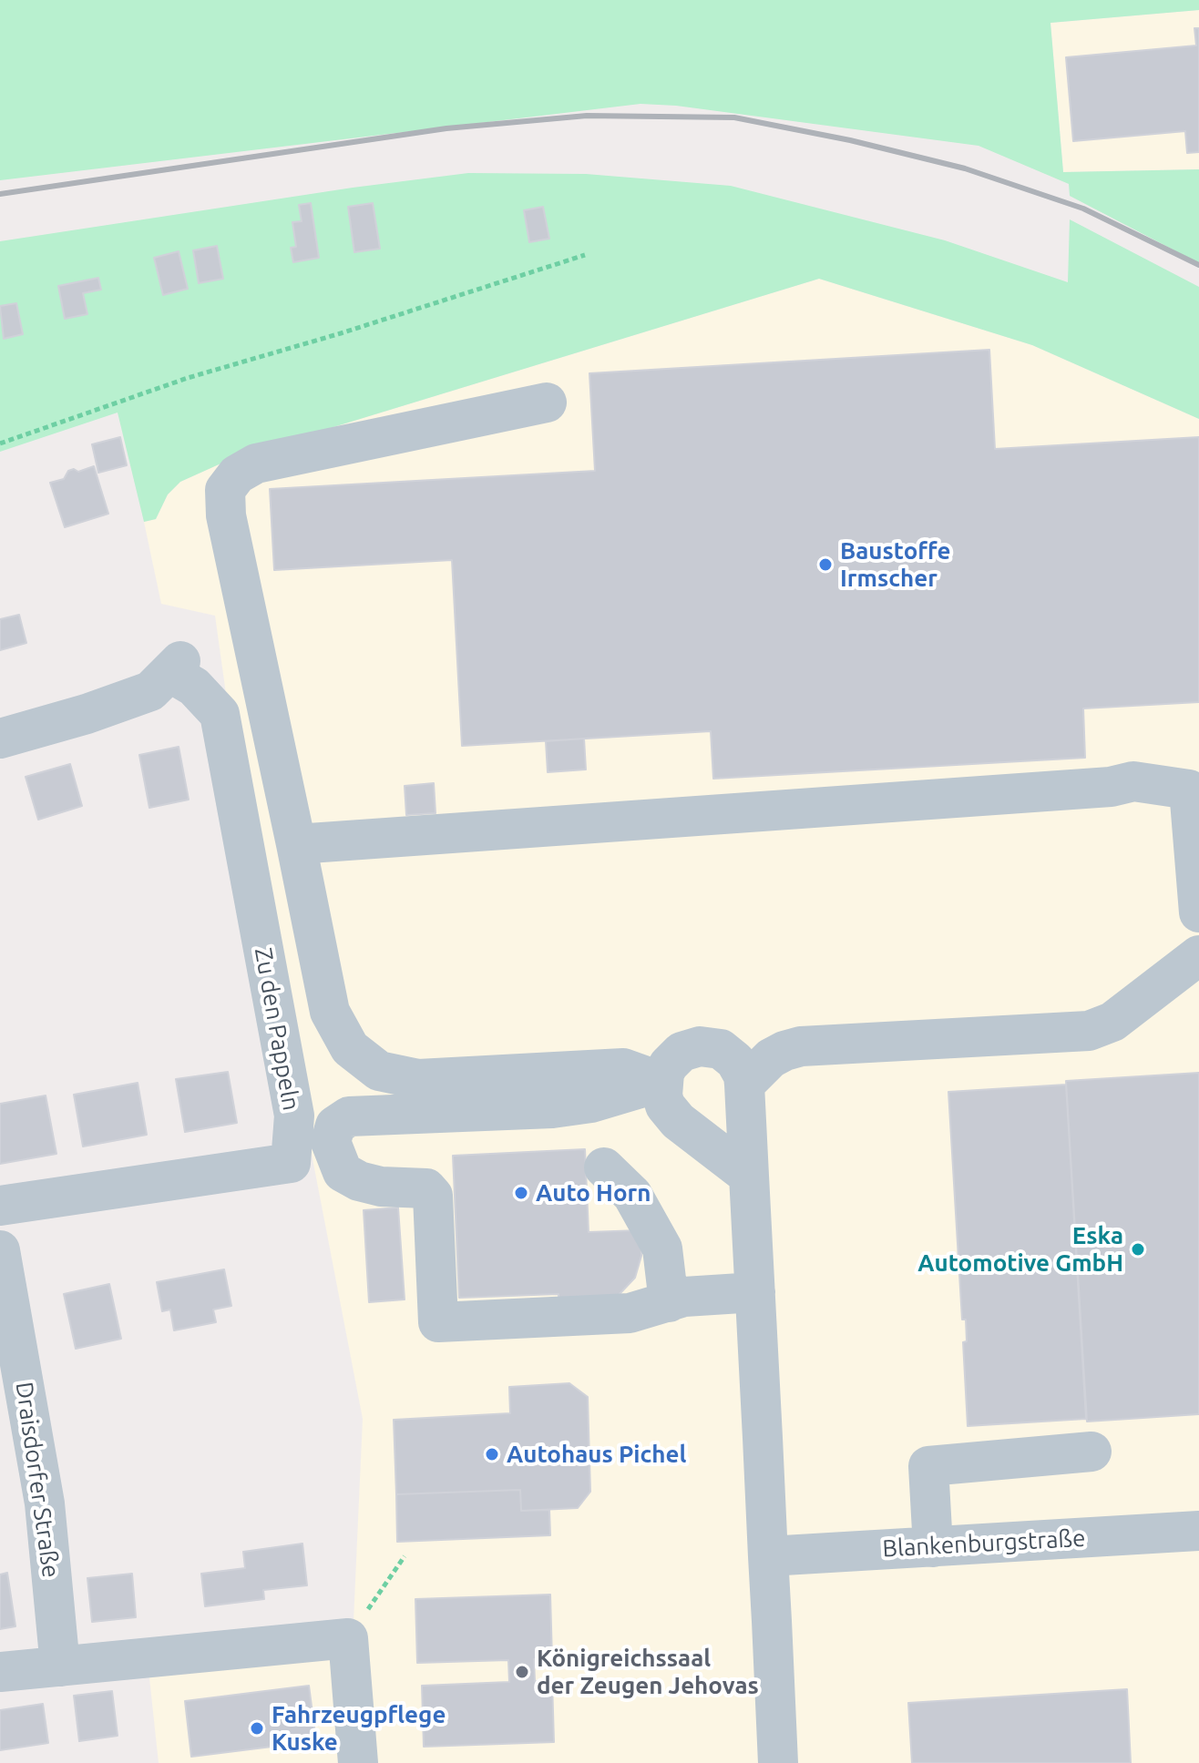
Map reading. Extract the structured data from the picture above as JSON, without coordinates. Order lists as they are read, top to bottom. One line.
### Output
{"streets":{"street":["Zu den Pappeln","Draisdorfer Straße","Blankenburgstraße"]},"places":["Baustoffe Irmscher","Auto Horn","Eska Automotive GmbH","Autohaus Pichel","Königreichssaal der Zeugen Jehovas","Fahrzeugpflege Kuske"]}
